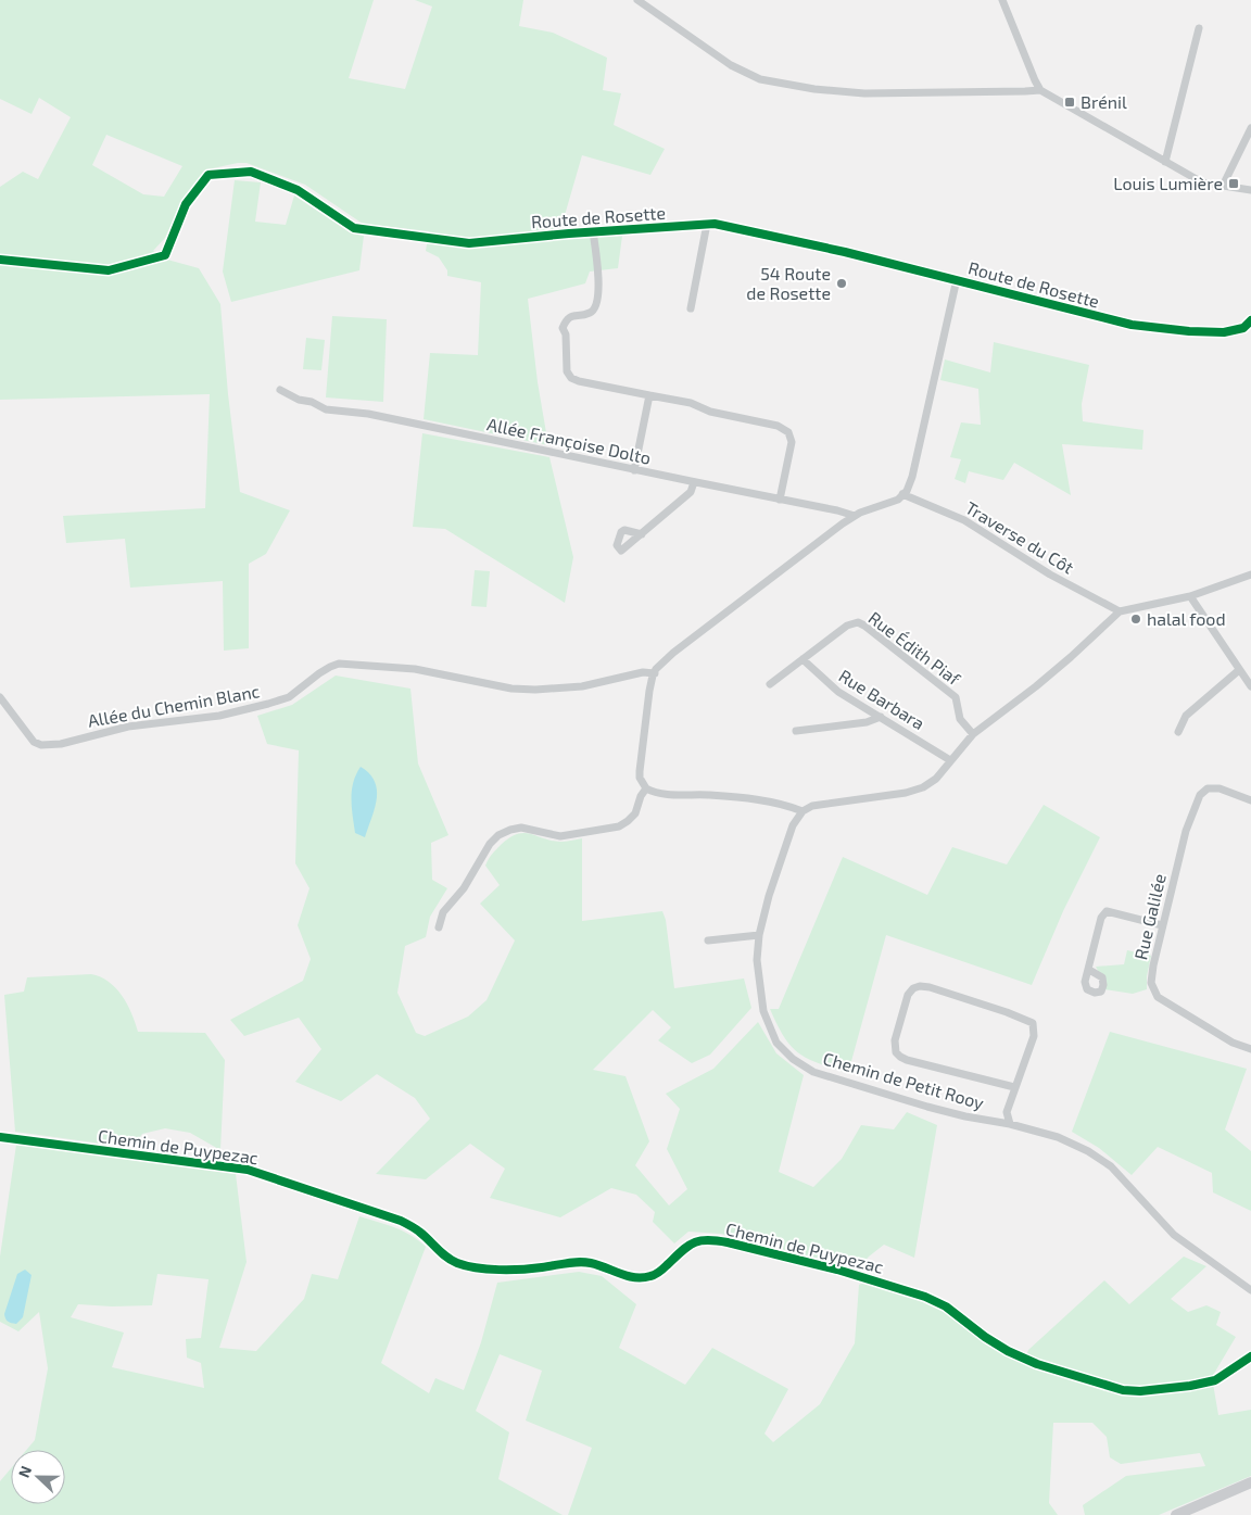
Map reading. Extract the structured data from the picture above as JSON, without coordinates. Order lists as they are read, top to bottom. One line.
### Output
{"streets":{"street":["Route de Rosette","Allée Françoise Dolto","Traverse du Côt","Rue Édith Piaf","Rue Barbara","Allée du Chemin Blanc","Rue Galilée","Chemin de Petit Rooy","Chemin de Puypezac"]},"crossings":[["Rue Édith Piaf","Rue Barbara"]],"places":{"transit":["Brénil","Louis Lumière"],"other":["54 Route de Rosette","halal food"]},"north":"left"}
